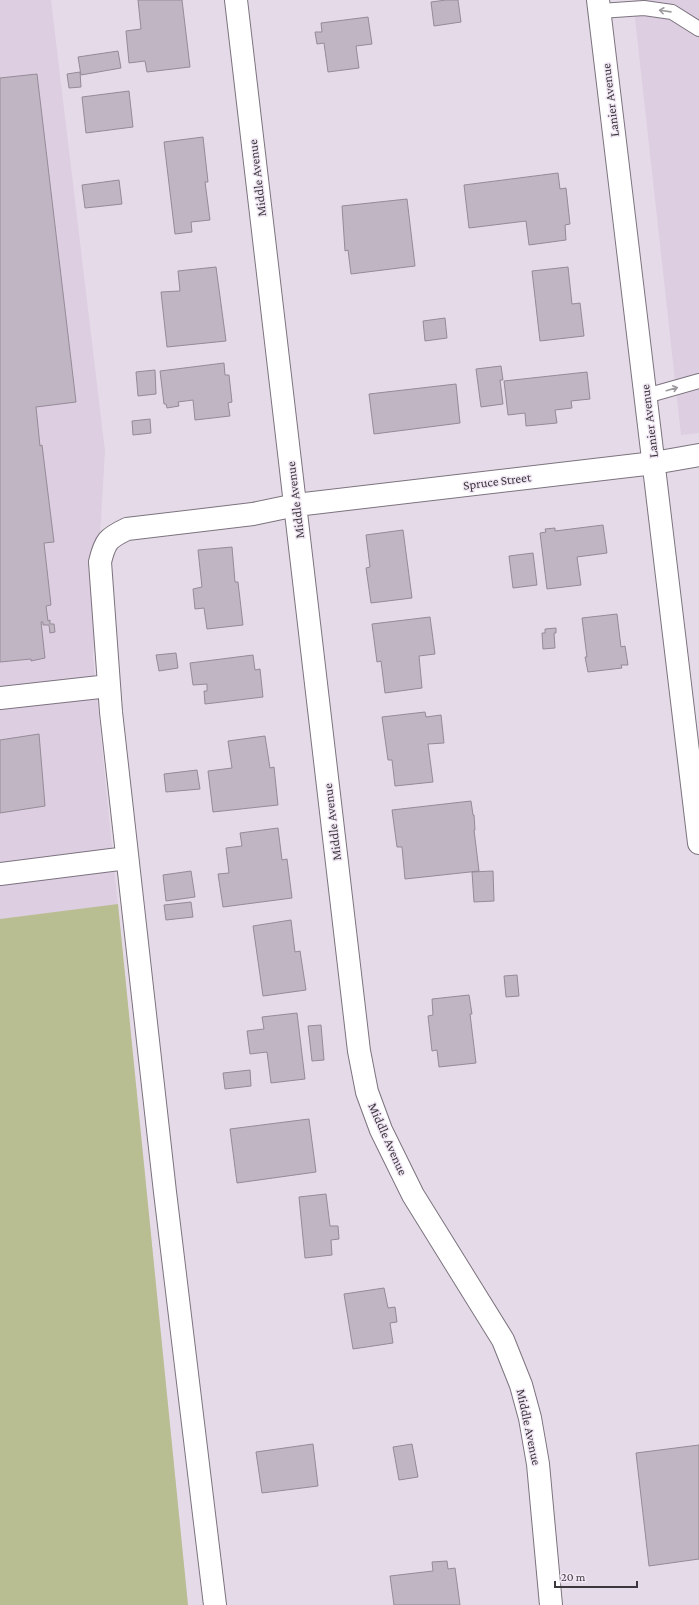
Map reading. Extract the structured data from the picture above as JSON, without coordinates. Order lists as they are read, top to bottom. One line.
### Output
{"streets":{"street":["Lanier Avenue","Middle Avenue","Spruce Street"]},"crossings":[["Lanier Avenue","Spruce Street"],["Middle Avenue","Spruce Street"]],"scale_bar":"20 m"}
